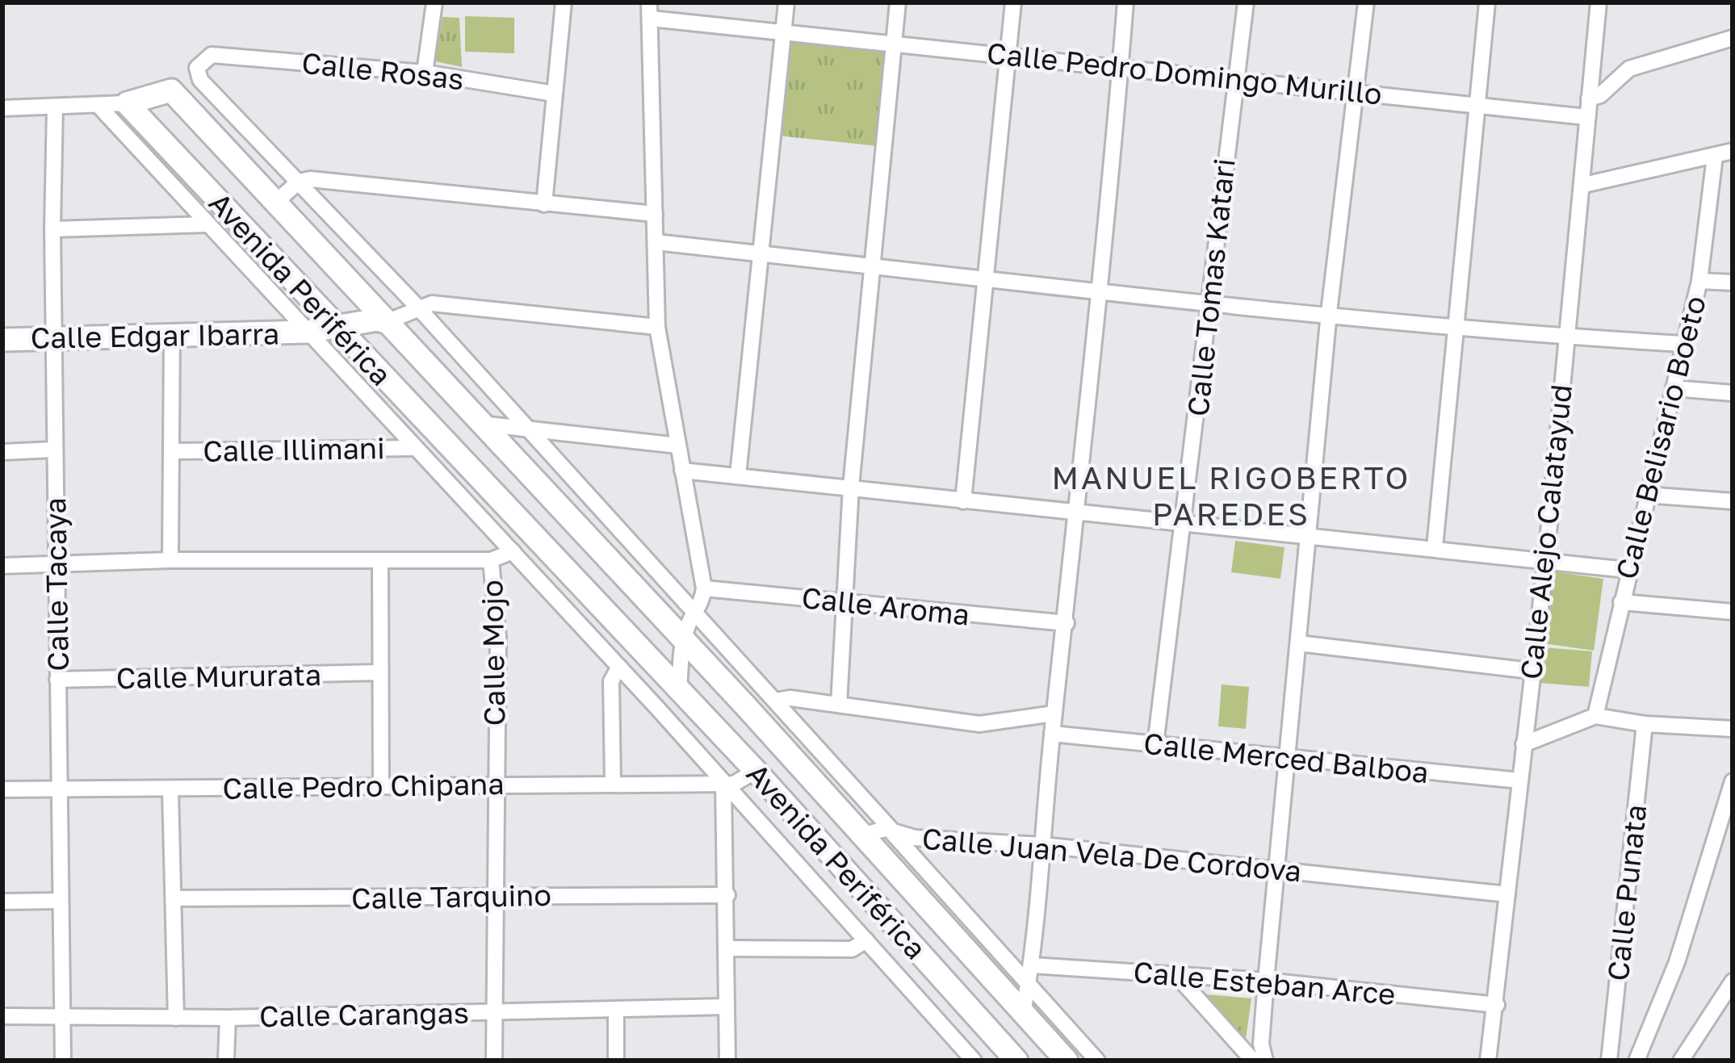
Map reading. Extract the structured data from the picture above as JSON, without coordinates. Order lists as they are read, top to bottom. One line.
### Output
{"streets":{"street":["Calle Rosas","Calle Pedro Domingo Murillo","Calle Tomas Katari","Avenida Periférica","Calle Edgar Ibarra","Calle Belisario Boeto","Calle Illimani","Calle Alejo Calatayud","Calle Tacaya","Calle Aroma","Calle Mojo","Calle Mururata","Calle Merced Balboa","Calle Pedro Chipana","Calle Juan Vela De Cordova","Calle Punata","Calle Tarquino","Calle Esteban Arce","Calle Carangas"]},"crossings":[["Calle Rosas","Calle Juan Vela De Cordova"],["Calle Pedro Domingo Murillo","Calle Tomas Katari"],["Calle Pedro Domingo Murillo","Calle Alejo Calatayud"],["Calle Tomas Katari","Calle Merced Balboa"],["Avenida Periférica","Calle Edgar Ibarra"],["Calle Edgar Ibarra","Calle Tacaya"],["Calle Alejo Calatayud","Calle Merced Balboa"],["Calle Alejo Calatayud","Calle Juan Vela De Cordova"],["Calle Alejo Calatayud","Calle Esteban Arce"],["Calle Tacaya","Calle Mururata"],["Calle Tacaya","Calle Pedro Chipana"],["Calle Tacaya","Calle Carangas"],["Calle Mojo","Calle Pedro Chipana"],["Calle Mojo","Calle Tarquino"],["Calle Mojo","Calle Carangas"]],"districts":["MANUEL RIGOBERTO PAREDES"]}
